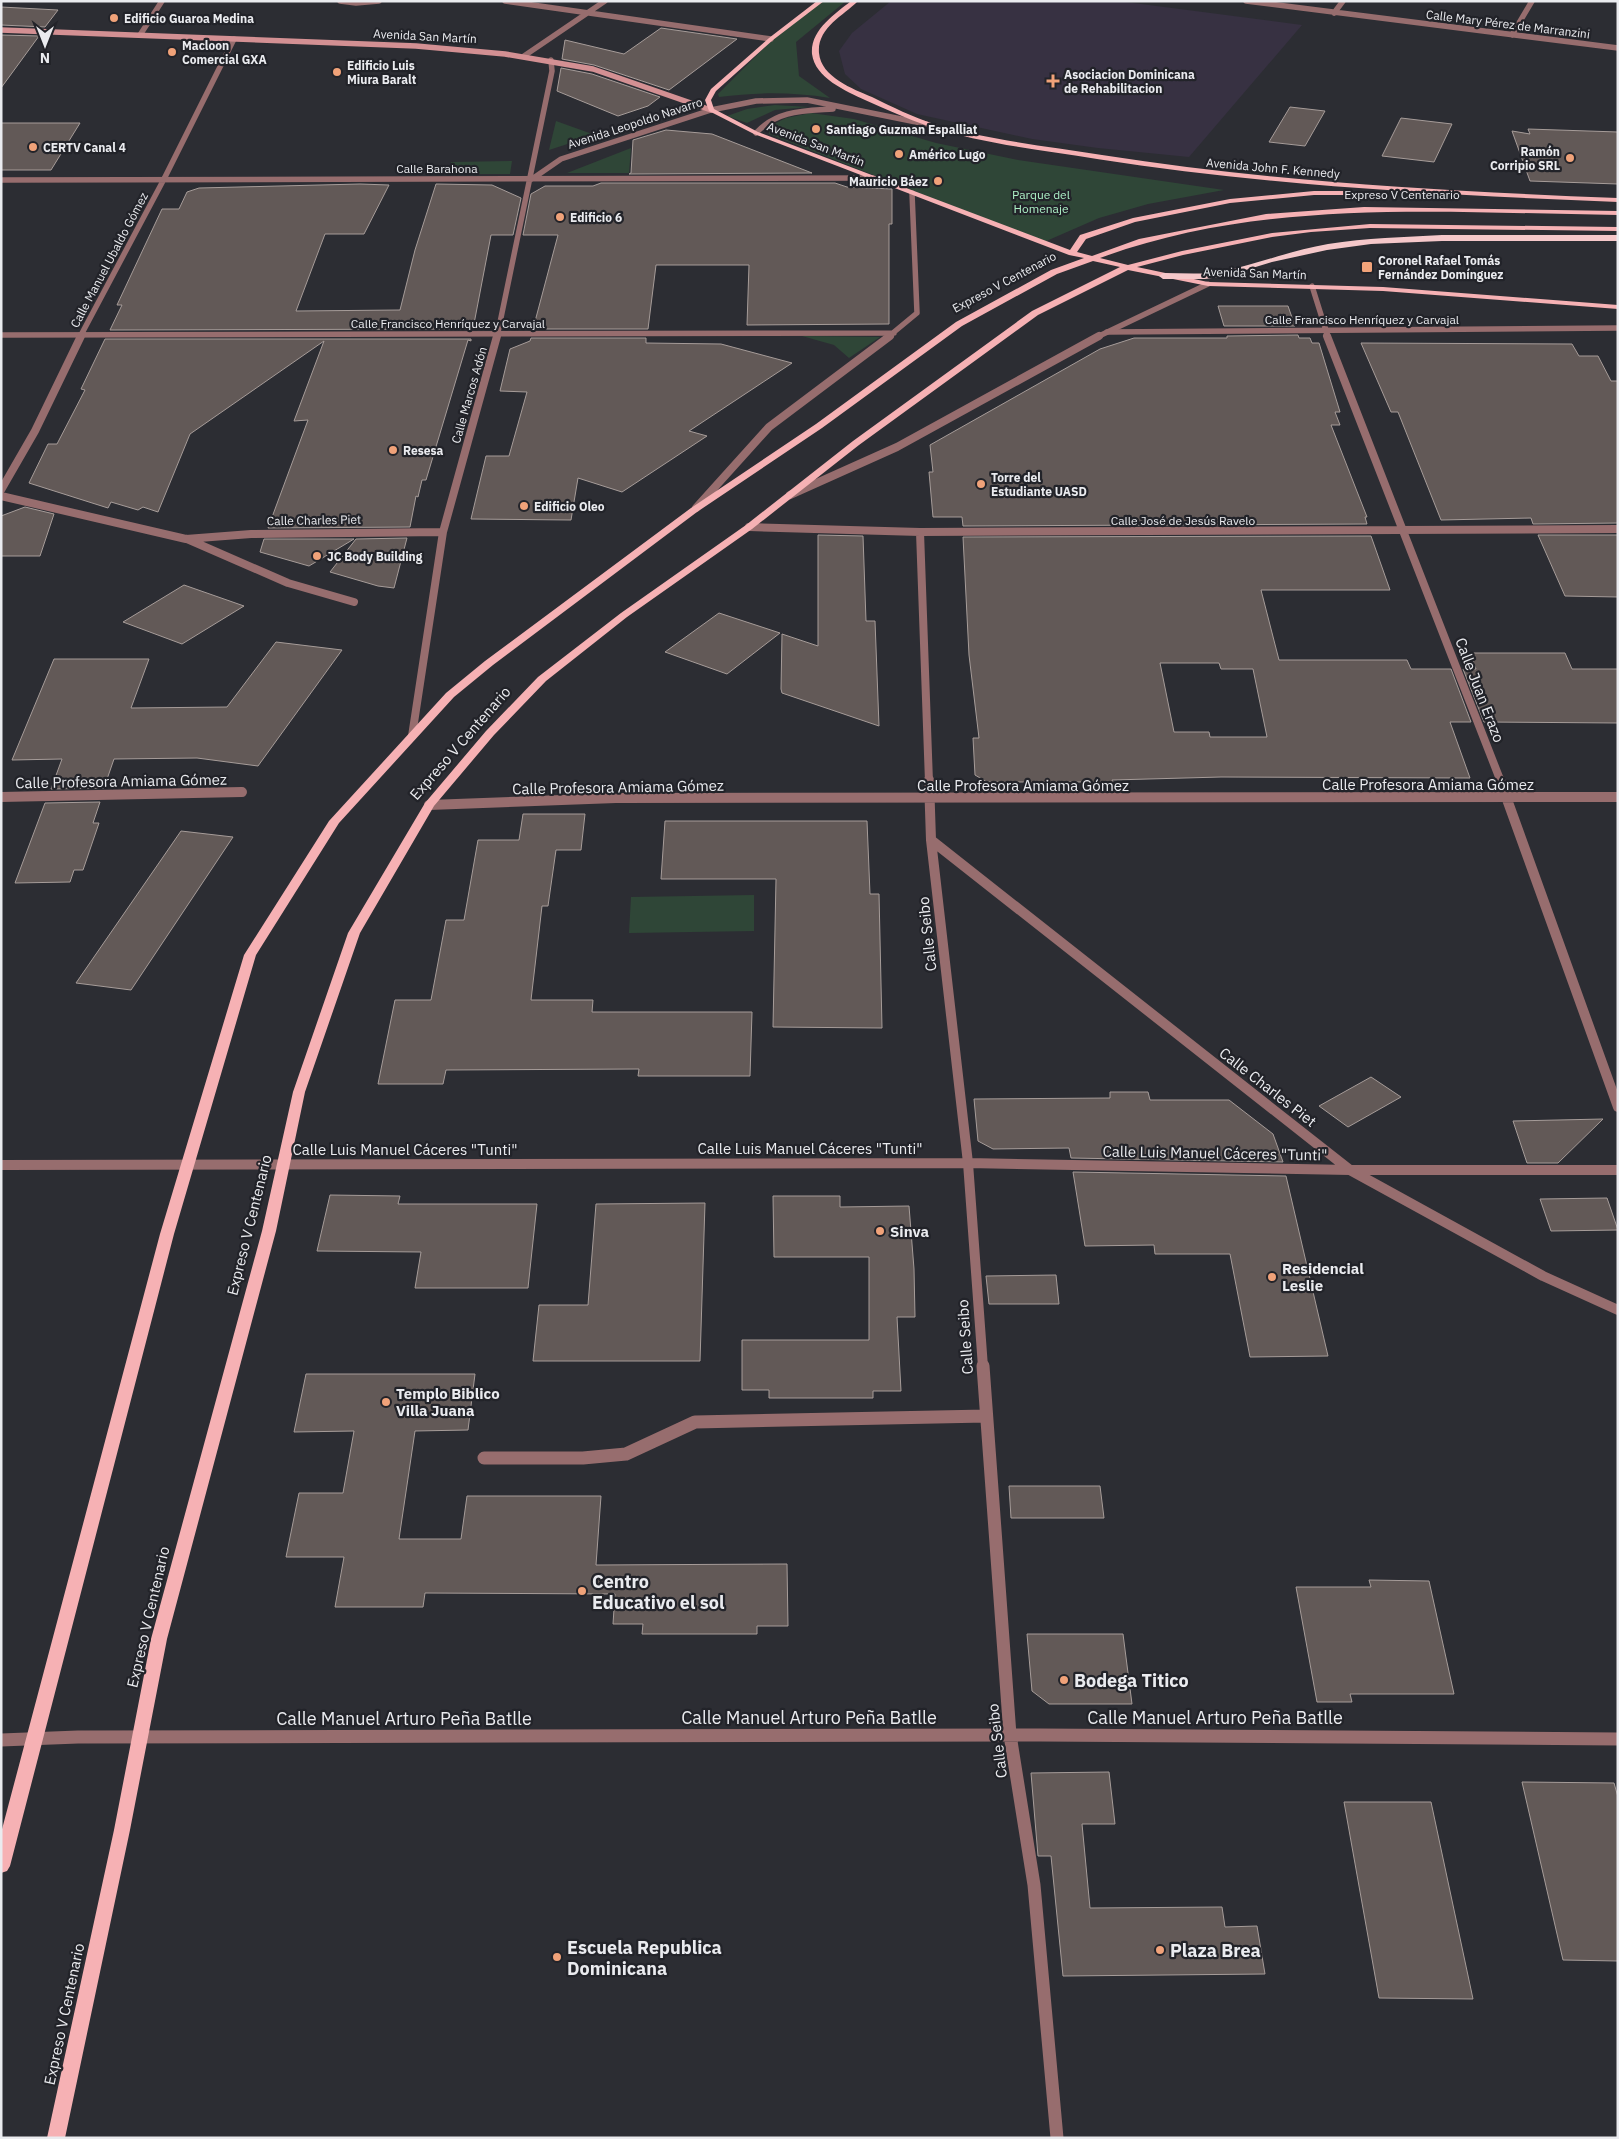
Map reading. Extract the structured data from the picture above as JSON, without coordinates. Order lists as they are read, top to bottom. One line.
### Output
{"streets":{"main road":["Avenida San Martín","Avenida Leopoldo Navarro","Avenida John F. Kennedy","Expreso V Centenario"],"street":["Calle Mary Pérez de Marranzini","Calle Barahona","Calle Manuel Ubaldo Gómez","Calle Francisco Henríquez y Carvajal","Calle Marcos Adón","Calle Charles Piet","Calle José de Jesús Ravelo","Calle Juan Erazo","Calle Profesora Amiama Gómez","Calle Seibo","Calle Luis Manuel Cáceres \"Tunti\"","Calle Manuel Arturo Peña Batlle"]},"crossings":[["Avenida San Martín","Avenida Leopoldo Navarro"],["Avenida San Martín","Calle Barahona"],["Avenida San Martín","Expreso V Centenario"],["Avenida San Martín","Calle Manuel Ubaldo Gómez"],["Avenida San Martín","Calle Marcos Adón"],["Avenida San Martín","Calle Juan Erazo"],["Avenida Leopoldo Navarro","Calle Barahona"],["Avenida Leopoldo Navarro","Calle Marcos Adón"],["Calle Barahona","Calle Manuel Ubaldo Gómez"],["Calle Barahona","Calle Marcos Adón"],["Expreso V Centenario","Calle Francisco Henríquez y Carvajal"],["Expreso V Centenario","Calle Marcos Adón"],["Expreso V Centenario","Calle José de Jesús Ravelo"],["Expreso V Centenario","Calle Profesora Amiama Gómez"],["Calle Manuel Ubaldo Gómez","Calle Francisco Henríquez y Carvajal"],["Calle Francisco Henríquez y Carvajal","Calle Marcos Adón"],["Calle Francisco Henríquez y Carvajal","Calle Juan Erazo"],["Calle Marcos Adón","Calle Charles Piet"],["Calle Charles Piet","Calle Seibo"],["Calle Charles Piet","Calle Luis Manuel Cáceres \"Tunti\""],["Calle José de Jesús Ravelo","Calle Juan Erazo"],["Calle José de Jesús Ravelo","Calle Seibo"],["Calle Juan Erazo","Calle Profesora Amiama Gómez"],["Calle Profesora Amiama Gómez","Calle Seibo"],["Calle Seibo","Calle Luis Manuel Cáceres \"Tunti\""],["Calle Seibo","Calle Manuel Arturo Peña Batlle"]],"parks":["Parque del Homenaje"],"places":{"other":["Edificio Guaroa Medina","Macloon Comercial GXA","Edificio Luis Miura Baralt","Santiago Guzman Espalliat","CERTV Canal 4","Américo Lugo","Ramón Corripio SRL","Mauricio Báez","Edificio 6","Resesa","Torre del Estudiante UASD","Edificio Oleo","JC Body Building","Sinva","Residencial Leslie","Templo Biblico Villa Juana","Centro Educativo el sol","Bodega Titico","Plaza Brea","Escuela Republica Dominicana"],"health":["Asociacion Dominicana de Rehabilitacion"],"transit":["Coronel Rafael Tomás Fernández Domínguez"]},"north":"bottom"}
